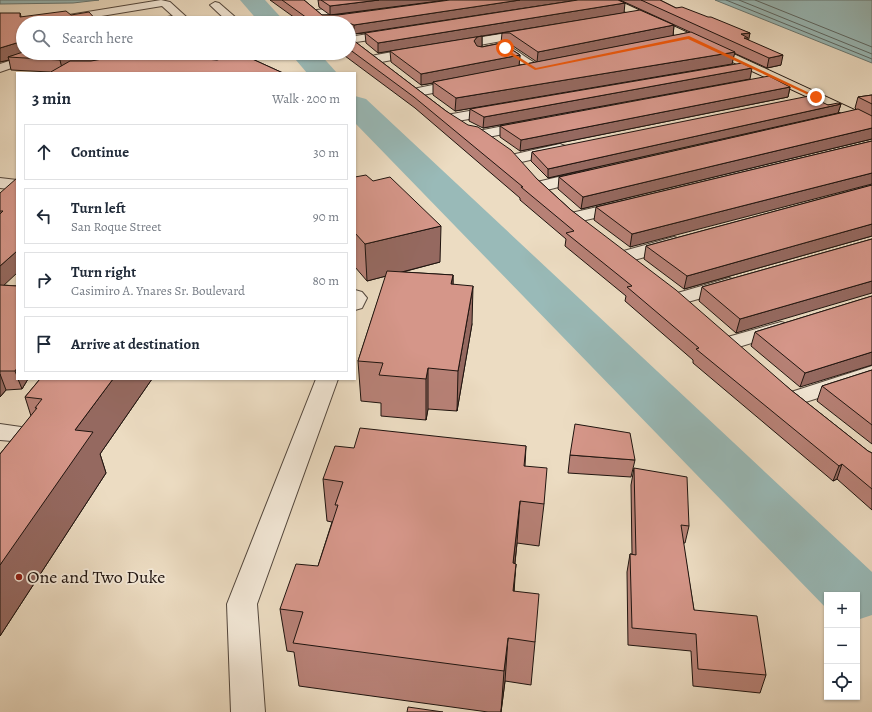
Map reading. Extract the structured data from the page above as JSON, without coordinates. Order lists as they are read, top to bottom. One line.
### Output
{"places":["One and Two Duke"],"page":{"search":"Search here","heading":["3 min","Walk · 200 m"],"list":[["Continue","30 m"],["Turn left","San Roque Street","90 m"],["Turn right","Casimiro A. Ynares Sr. Boulevard","80 m"],"Arrive at destination"],"map_buttons":["+","−"]}}
